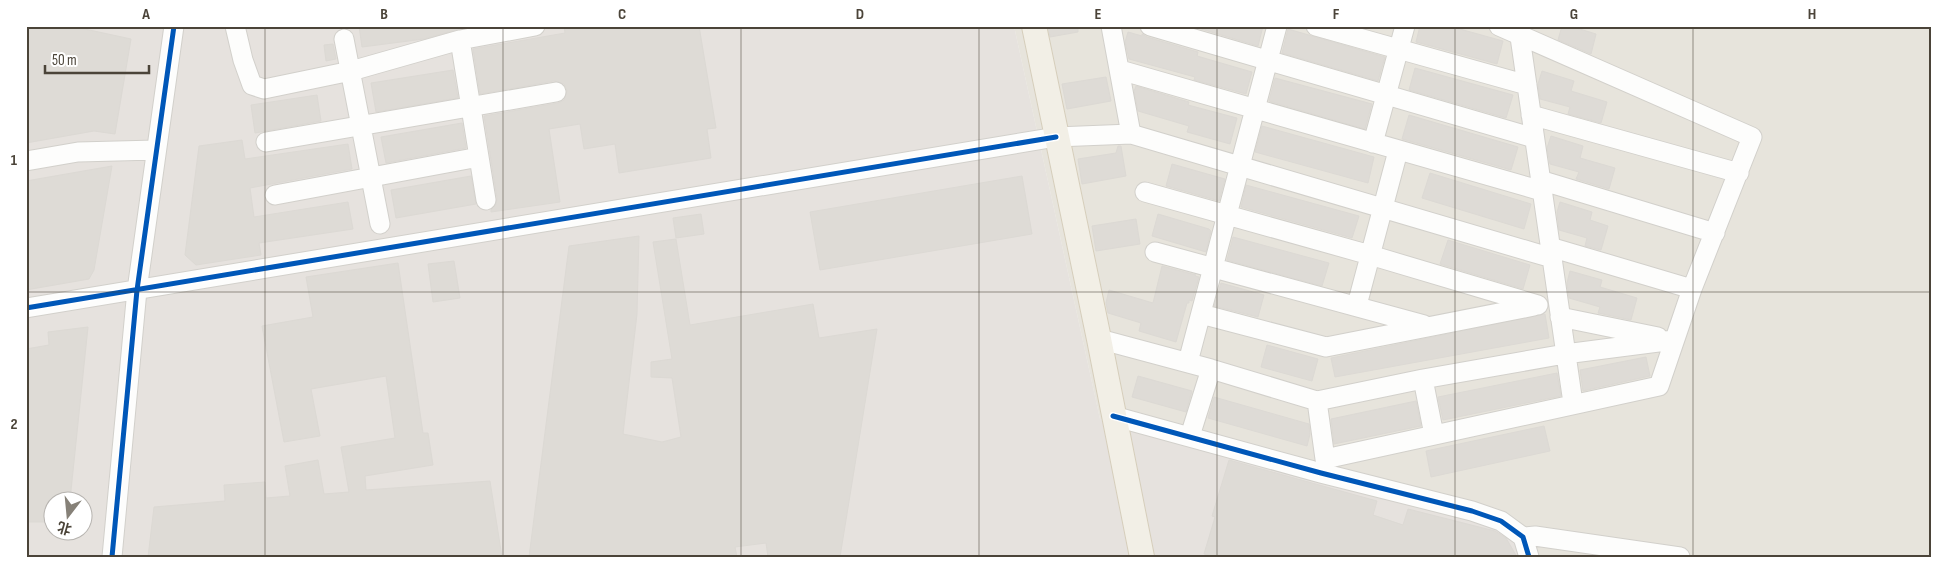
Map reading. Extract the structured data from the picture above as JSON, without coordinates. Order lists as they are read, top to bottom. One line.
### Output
{"scale_bar":"50 m","north":"bottom","grid":{"columns":["A","B","C","D","E","F","G","H"],"rows":["1","2"]}}
